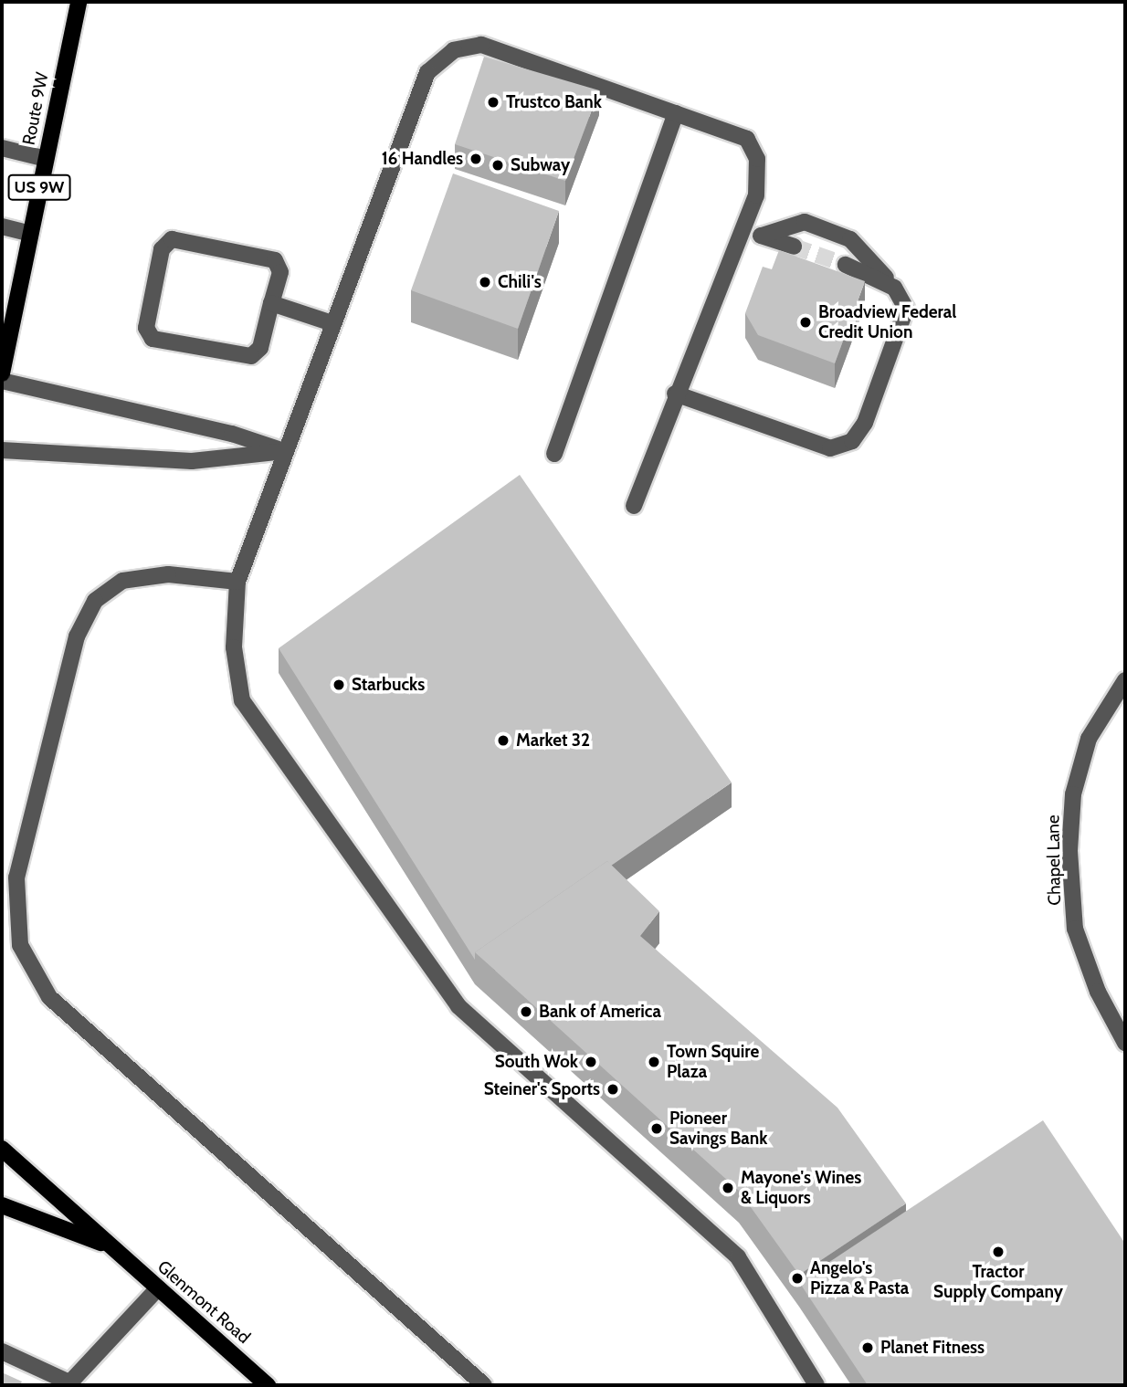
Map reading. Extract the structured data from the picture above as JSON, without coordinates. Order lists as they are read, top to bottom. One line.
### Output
{"streets":{"main road":["Route 9W","US 9W","Glenmont Road"],"street":["Chapel Lane"]},"places":["Trustco Bank","16 Handles","Subway","Chili's","Broadview Federal Credit Union","Starbucks","Market 32","Bank of America","South Wok","Town Squire Plaza","Steiner's Sports","Pioneer Savings Bank","Mayone's Wines & Liquors","Tractor Supply Company","Angelo's Pizza & Pasta","Planet Fitness"]}
